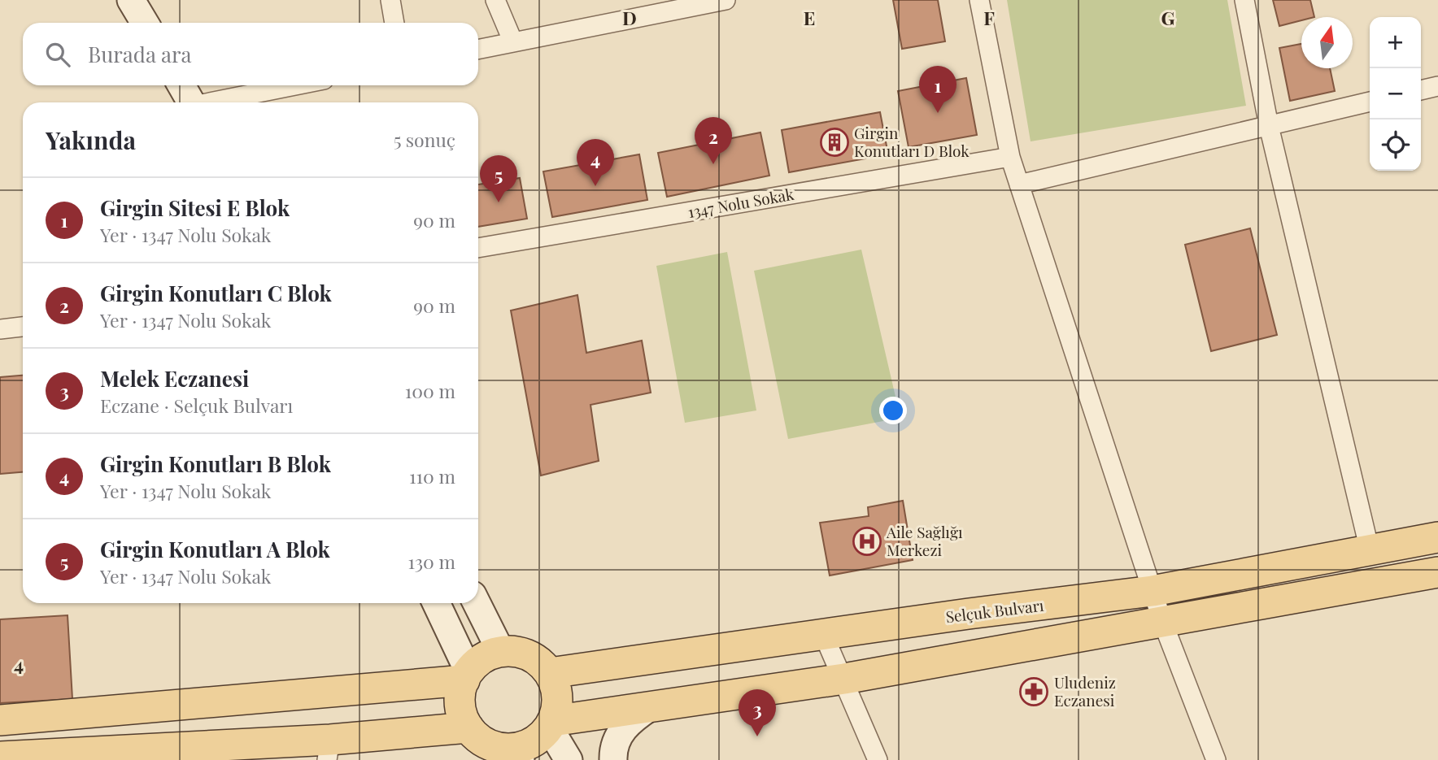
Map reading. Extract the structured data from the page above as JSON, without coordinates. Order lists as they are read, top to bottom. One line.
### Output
{"streets":{"main road":["Selçuk Bulvarı"],"street":["1347 Nolu Sokak"]},"places":{"building":["Girgin Konutları D Blok"],"hospital":["Aile Sağlığı Merkezi"],"pharmacy":["Uludeniz Eczanesi"]},"north":"top","page":{"map_buttons":["+","−"],"search":"Burada ara","pins":["1","2","4","5","3"],"heading":["Yakında","5 sonuç"],"list":[{"mark":"1","name":"Girgin Sitesi E Blok","note":"Yer · 1347 Nolu Sokak","value":"90 m"},{"mark":"2","name":"Girgin Konutları C Blok","note":"Yer · 1347 Nolu Sokak","value":"90 m"},{"mark":"3","name":"Melek Eczanesi","note":"Eczane · Selçuk Bulvarı","value":"100 m"},{"mark":"4","name":"Girgin Konutları B Blok","note":"Yer · 1347 Nolu Sokak","value":"110 m"},{"mark":"5","name":"Girgin Konutları A Blok","note":"Yer · 1347 Nolu Sokak","value":"130 m"}]},"grid":{"columns":["D","E","F","G"],"rows":["4"]}}
